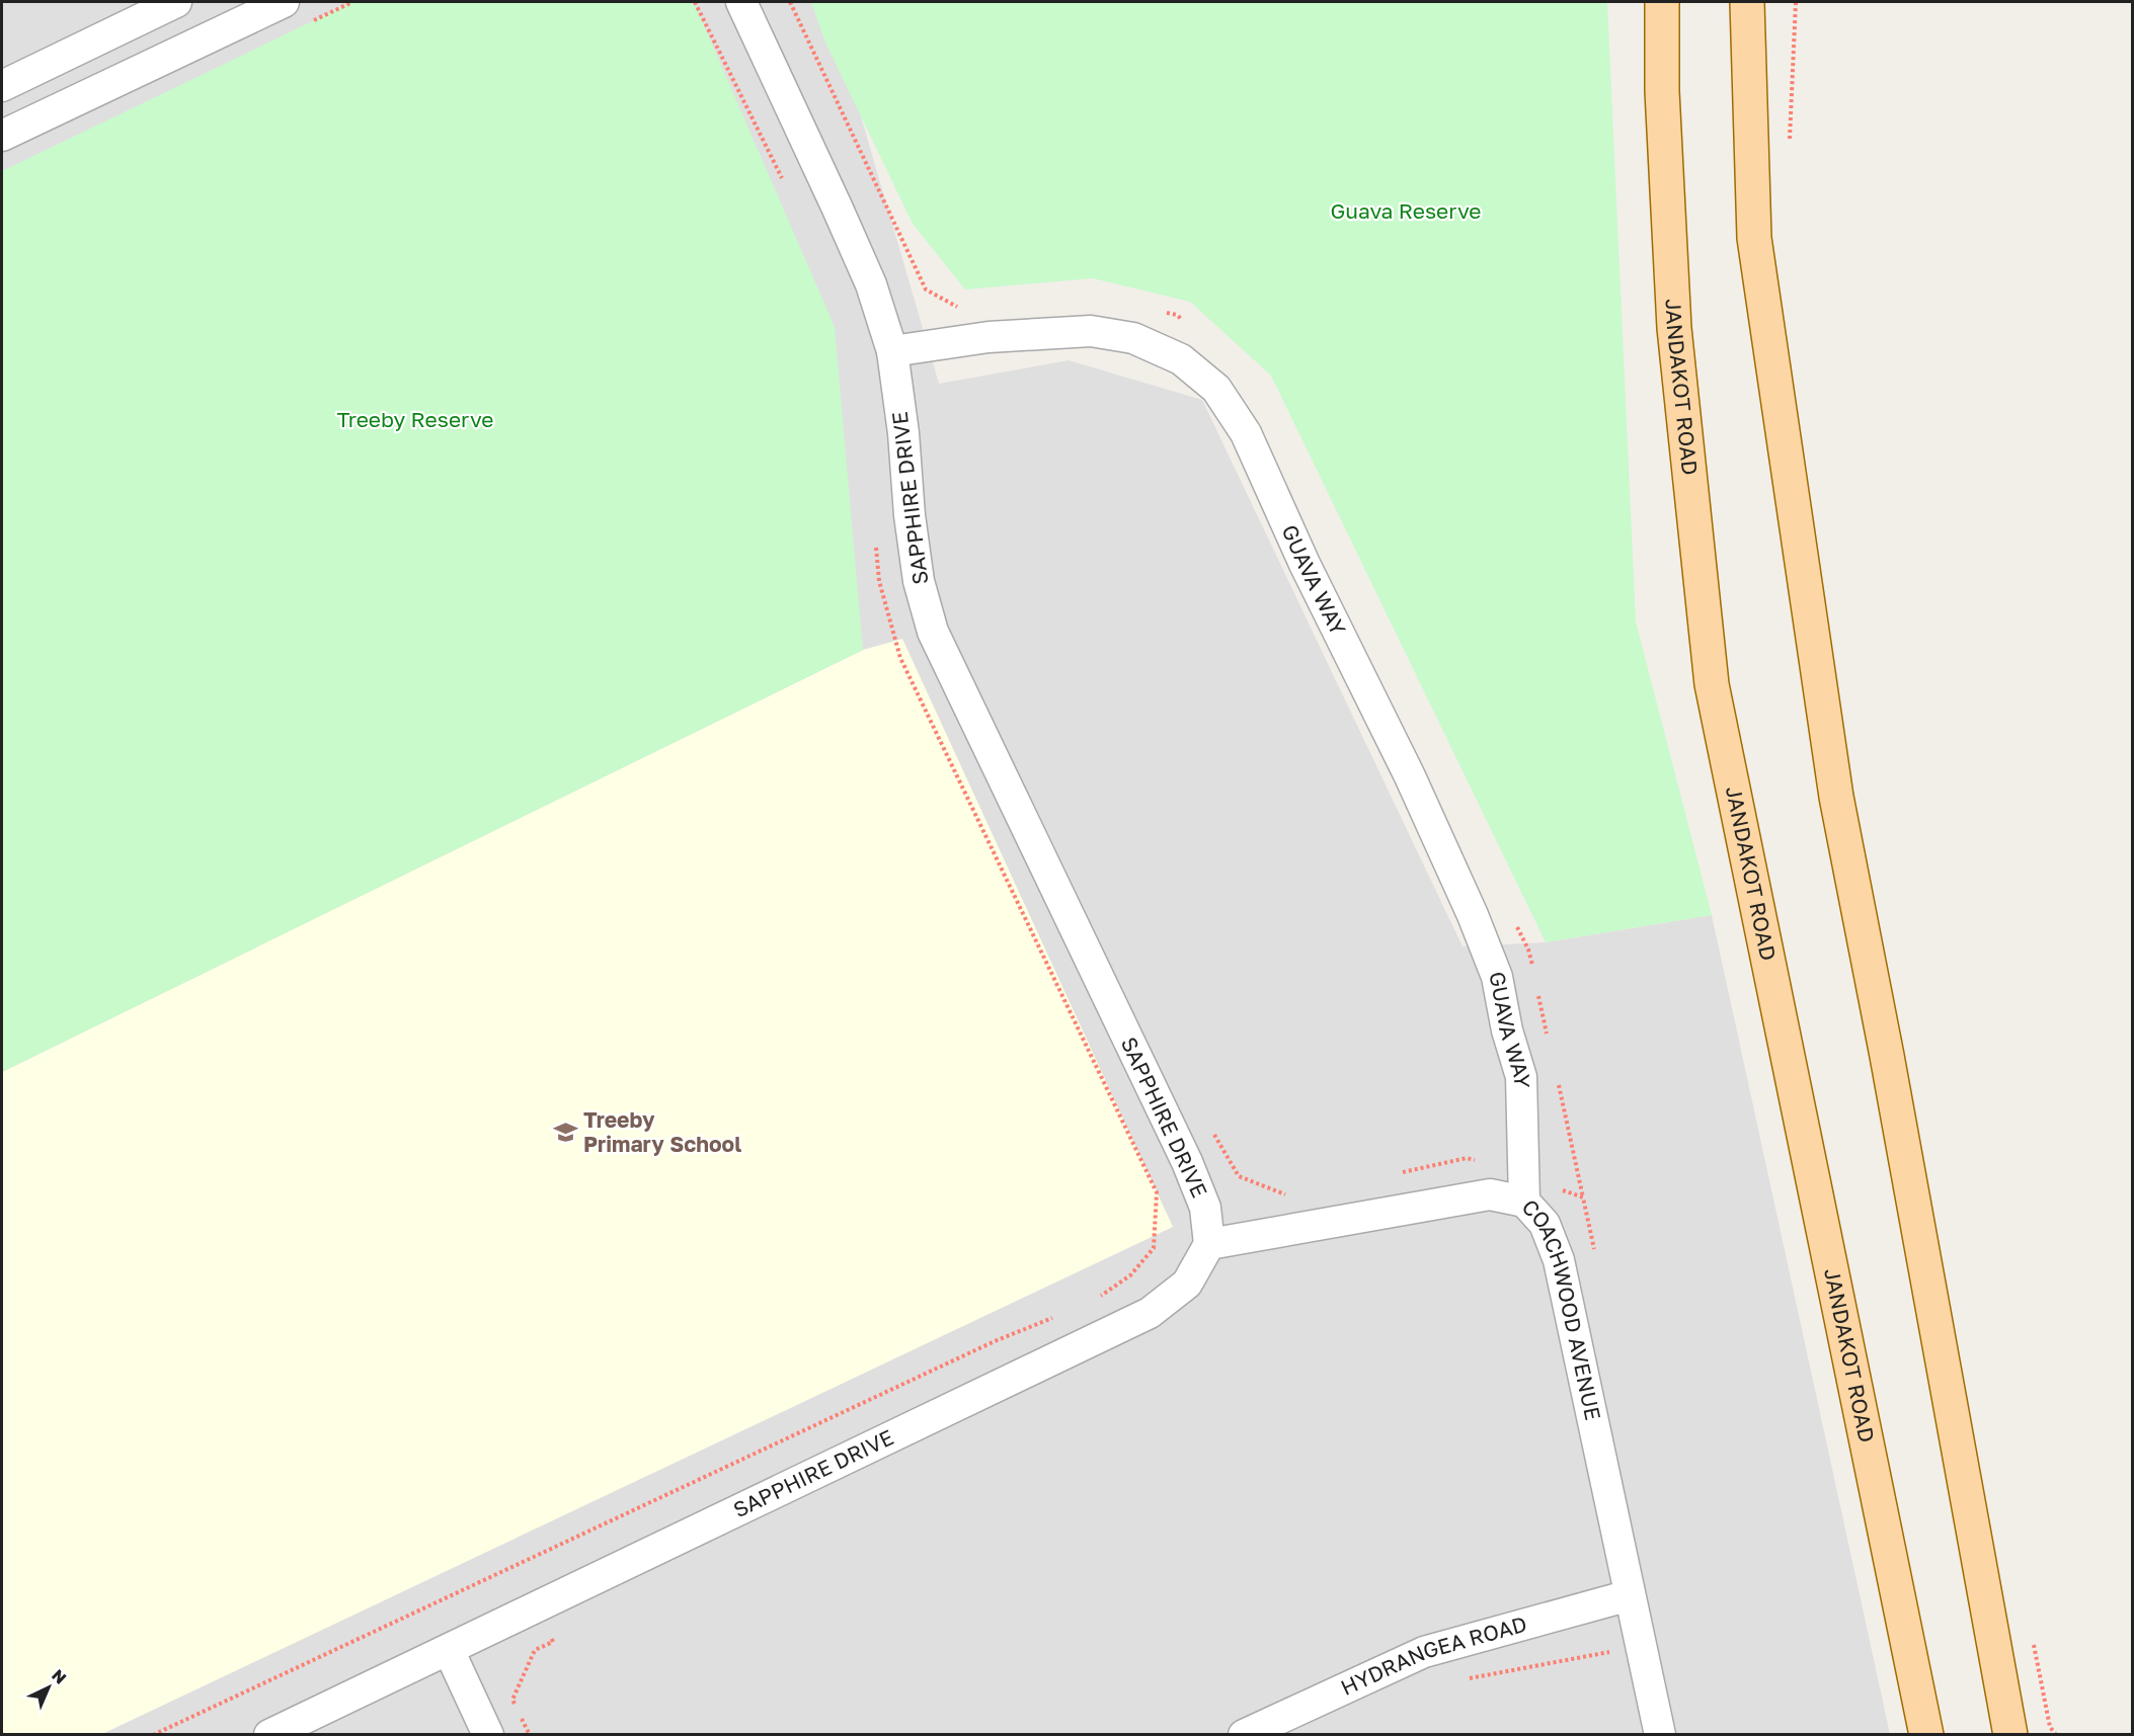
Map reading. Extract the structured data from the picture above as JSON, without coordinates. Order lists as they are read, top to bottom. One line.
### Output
{"streets":{"main road":["JANDAKOT ROAD"],"street":["SAPPHIRE DRIVE","GUAVA WAY","COACHWOOD AVENUE","HYDRANGEA ROAD"]},"crossings":[["SAPPHIRE DRIVE","GUAVA WAY"],["SAPPHIRE DRIVE","COACHWOOD AVENUE"],["GUAVA WAY","COACHWOOD AVENUE"],["COACHWOOD AVENUE","HYDRANGEA ROAD"]],"parks":["Guava Reserve","Treeby Reserve"],"places":{"school or university":["Treeby Primary School"]},"north":"top right"}
